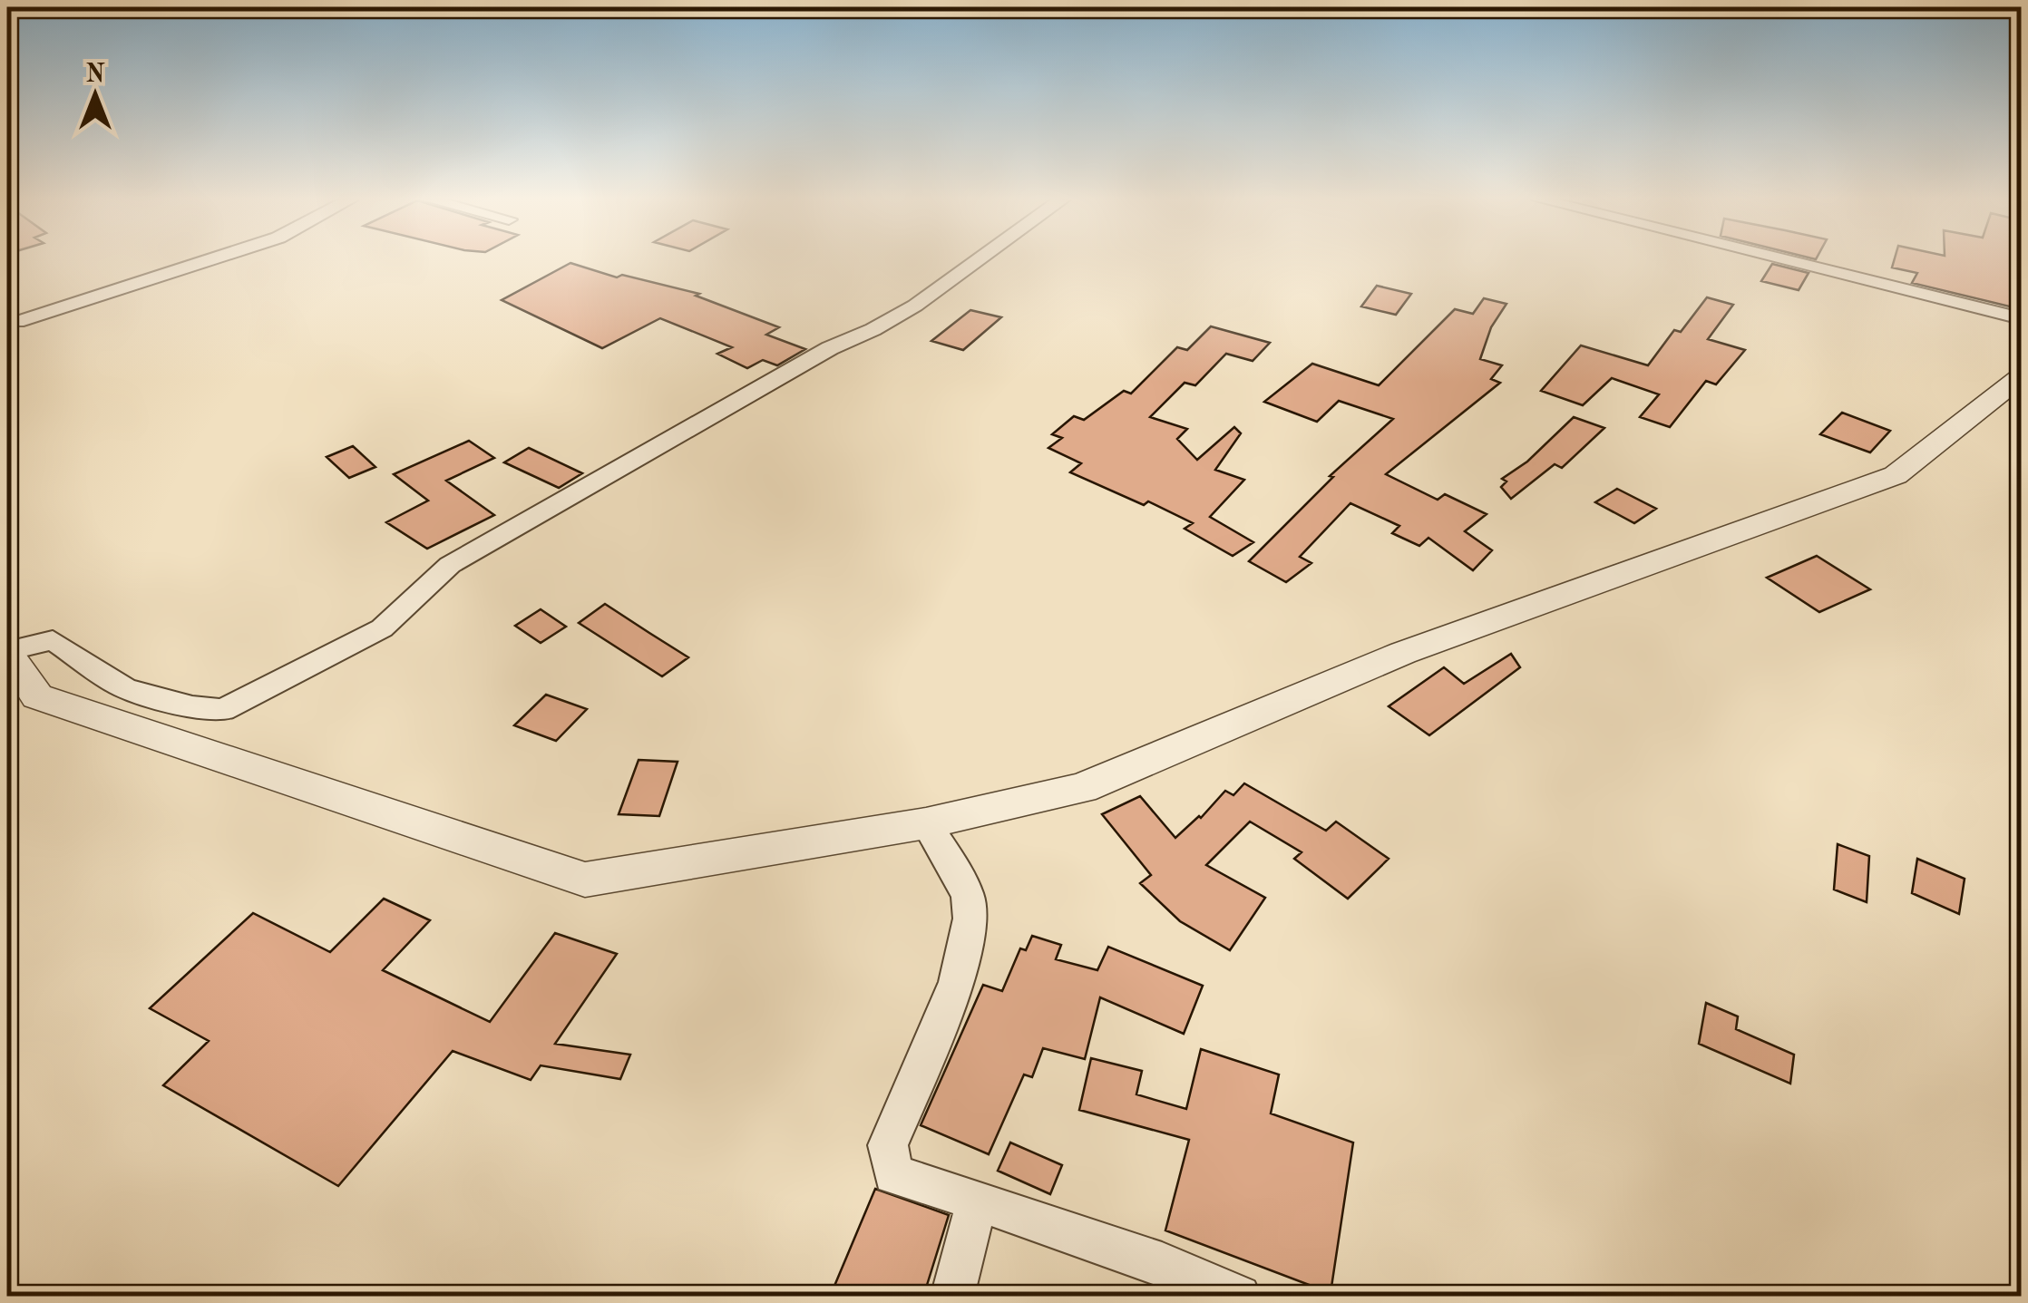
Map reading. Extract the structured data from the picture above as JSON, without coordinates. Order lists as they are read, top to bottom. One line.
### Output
{"north":"top"}
